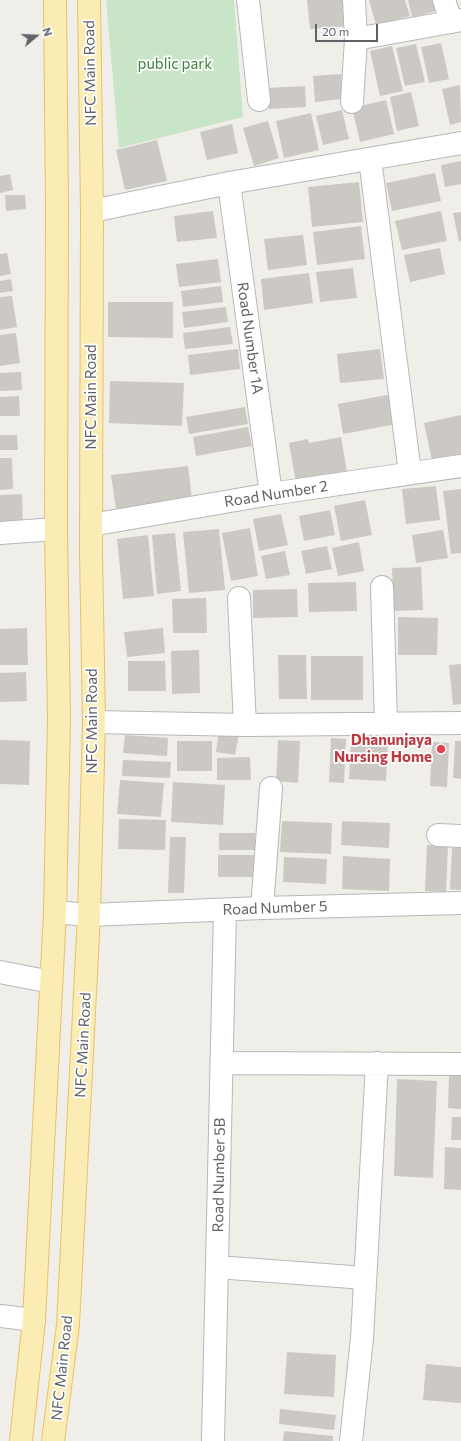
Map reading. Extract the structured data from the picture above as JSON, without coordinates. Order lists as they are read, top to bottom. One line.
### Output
{"streets":{"main road":["NFC Main Road"],"street":["Road Number 1A","Road Number 2","Road Number 5","Road Number 5B"]},"crossings":[["NFC Main Road","Road Number 2"],["NFC Main Road","Road Number 5"],["Road Number 1A","Road Number 2"],["Road Number 5","Road Number 5B"]],"parks":["public park"],"places":["Dhanunjaya Nursing Home"],"scale_bar":"20 m","north":"right"}
